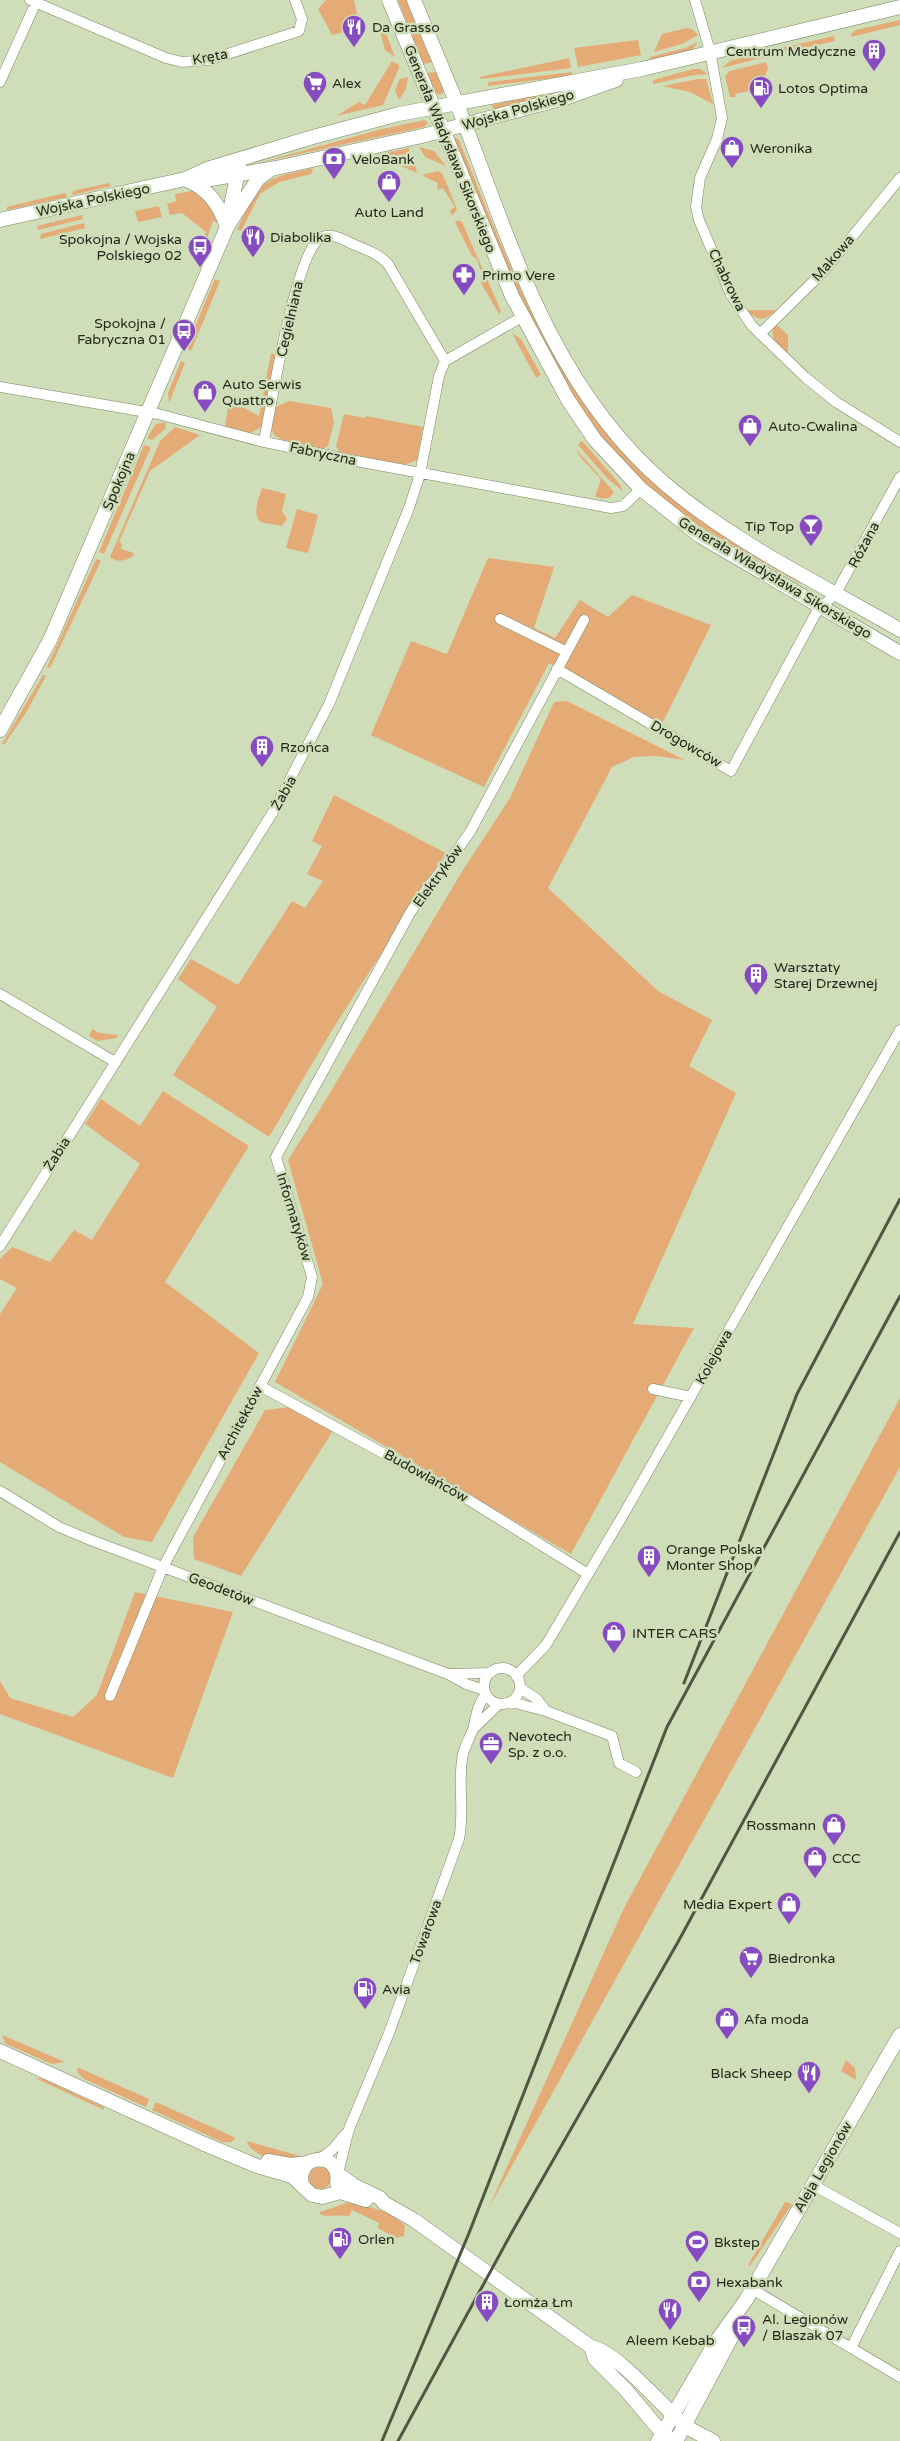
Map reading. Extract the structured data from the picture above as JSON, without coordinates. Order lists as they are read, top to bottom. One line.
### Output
{"streets":{"main road":["Wojska Polskiego","Generała Władysława Sikorskiego","Spokojna","Aleja Legionów"],"street":["Kręta","Makowa","Chabrowa","Cegielniana","Fabryczna","Różana","Drogowców","Żabia","Elektryków","Informatyków","Kolejowa","Architektów","Budowlańców","Geodetów","Towarowa"]},"crossings":[["Wojska Polskiego","Generała Władysława Sikorskiego"],["Wojska Polskiego","Chabrowa"],["Wojska Polskiego","Spokojna"],["Generała Władysława Sikorskiego","Fabryczna"],["Generała Władysława Sikorskiego","Różana"],["Generała Władysława Sikorskiego","Drogowców"],["Makowa","Chabrowa"],["Cegielniana","Fabryczna"],["Fabryczna","Spokojna"],["Fabryczna","Żabia"],["Różana","Drogowców"],["Drogowców","Elektryków"],["Elektryków","Informatyków"],["Informatyków","Architektów"],["Kolejowa","Budowlańców"],["Kolejowa","Towarowa"],["Architektów","Budowlańców"],["Architektów","Geodetów"]],"places":{"restaurant":["Da Grasso","Diabolika","Black Sheep","Aleem Kebab"],"building":["Centrum Medyczne","Rzońca","Warsztaty Starej Drzewnej","Orange Polska Monter Shop","Łomża Łm"],"supermarket":["Alex","Biedronka"],"fuel station":["Lotos Optima","Avia","Orlen"],"shop":["Weronika","Auto Land","Auto Serwis Quattro","Auto-Cwalina","INTER CARS","Rossmann","CCC","Media Expert","Afa moda"],"bank":["VeloBank","Hexabank"],"bus stop":["Spokojna / Wojska Polskiego 02","Spokojna / Fabryczna 01","Al. Legionów / Blaszak 07"],"pharmacy":["Primo Vere"],"bar":["Tip Top"],"office":["Nevotech Sp. z o.o."],"sports":["Bkstep"]}}
